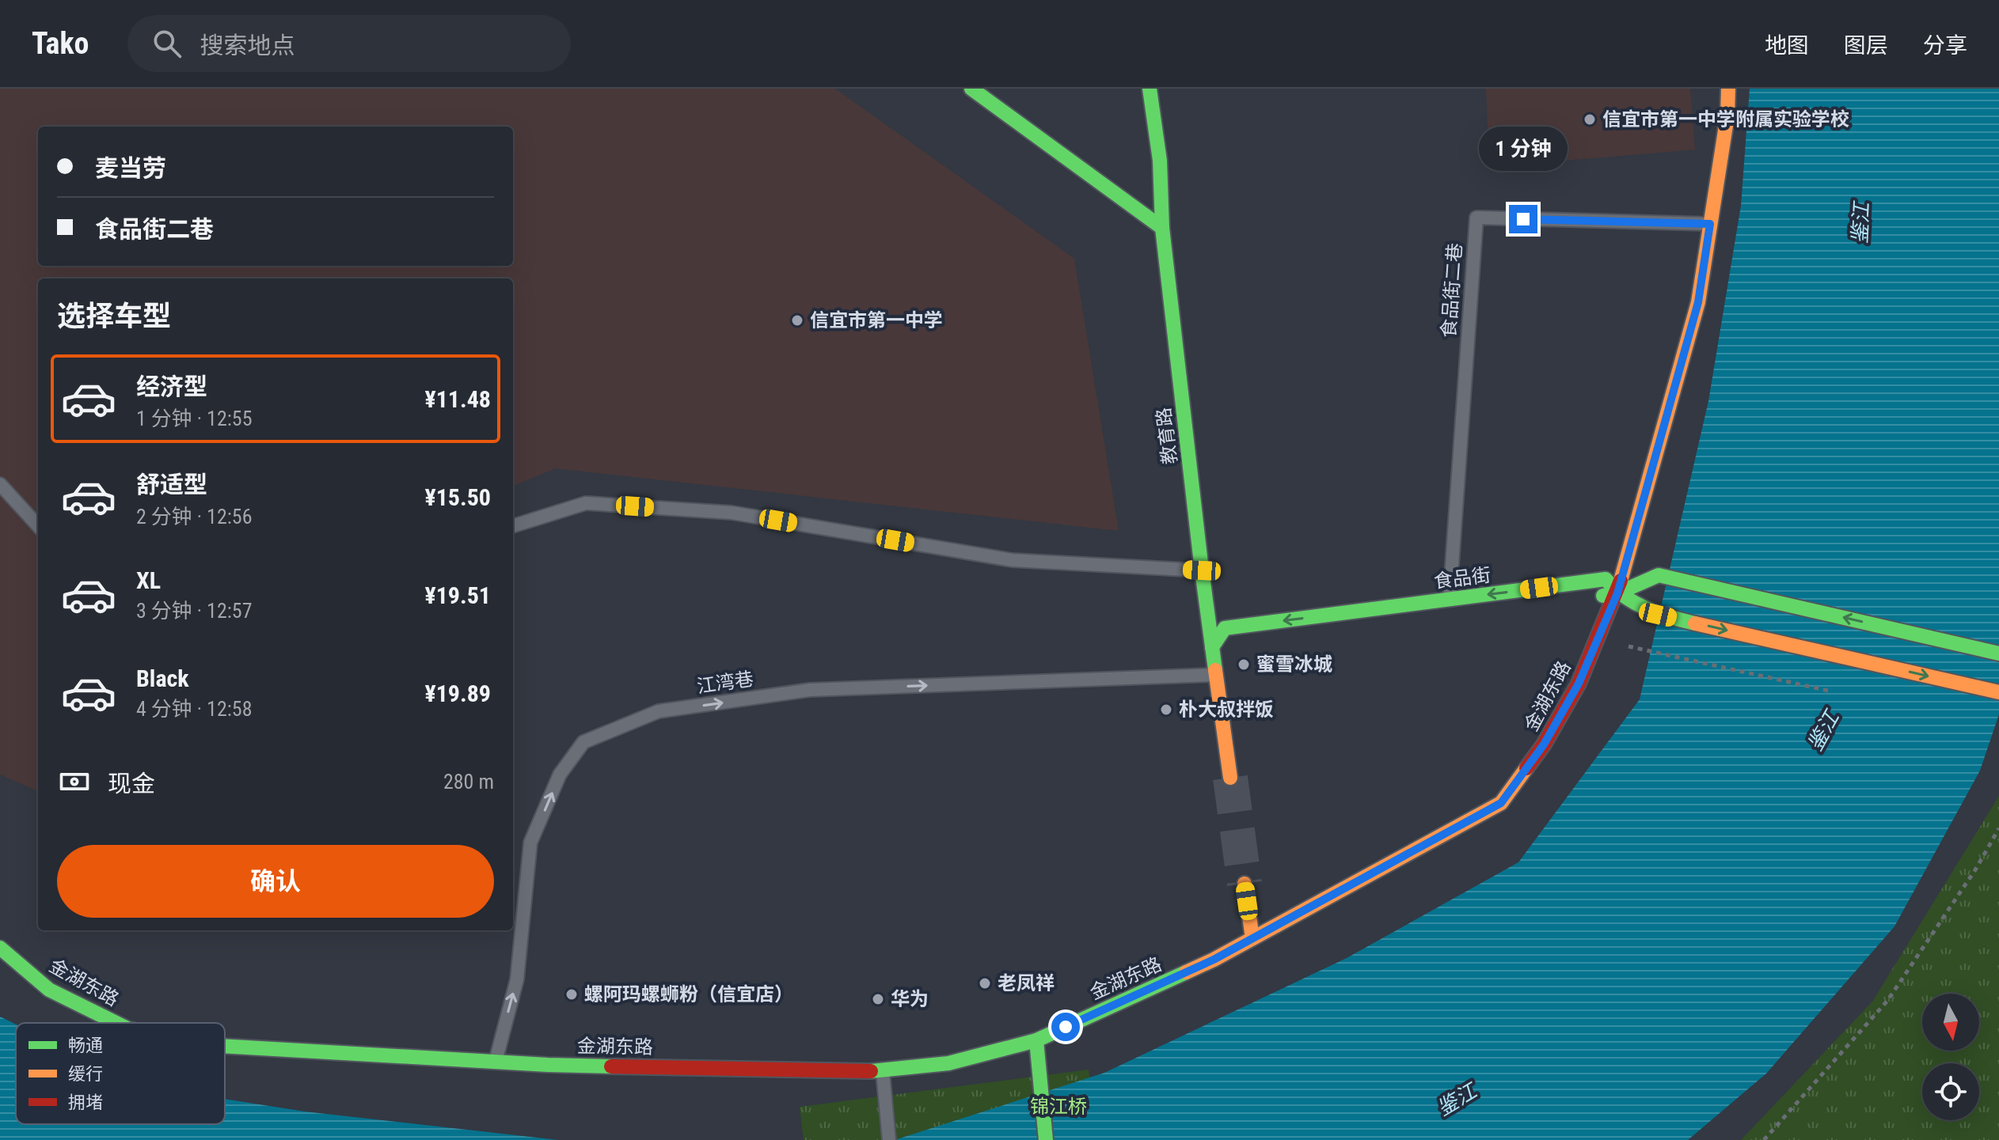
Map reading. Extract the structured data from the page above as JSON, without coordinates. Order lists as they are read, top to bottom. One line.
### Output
{"streets":{"main road":["教育路","食品街","金湖东路"],"lane":["食品街二巷","江湾巷"]},"crossings":[["食品街二巷","食品街"],["食品街二巷","金湖东路"],["教育路","食品街"],["教育路","江湾巷"],["食品街","金湖东路"],["江湾巷","金湖东路"]],"one_way":["食品街","江湾巷"],"water":["鉴江"],"parks":["锦江桥"],"places":["信宜市第一中学附属实验学校","信宜市第一中学","蜜雪冰城","朴大叔拌饭","老凤祥","螺阿玛螺蛳粉（信宜店）","华为"],"legend":["畅通","缓行","拥堵"],"north":"bottom","page":{"header":"Tako","search":"搜索地点","nav":["地图","图层","分享"],"bubble":"1 分钟","banner":["麦当劳","食品街二巷"],"heading":"选择车型","list":[{"name":"经济型","note":"1 分钟 · 12:55","value":"¥11.48"},{"name":"舒适型","note":"2 分钟 · 12:56","value":"¥15.50"},{"name":"XL","note":"3 分钟 · 12:57","value":"¥19.51"},{"name":"Black","note":"4 分钟 · 12:58","value":"¥19.89"}],"pay":["现金","280 m"],"buttons":"确认"}}
